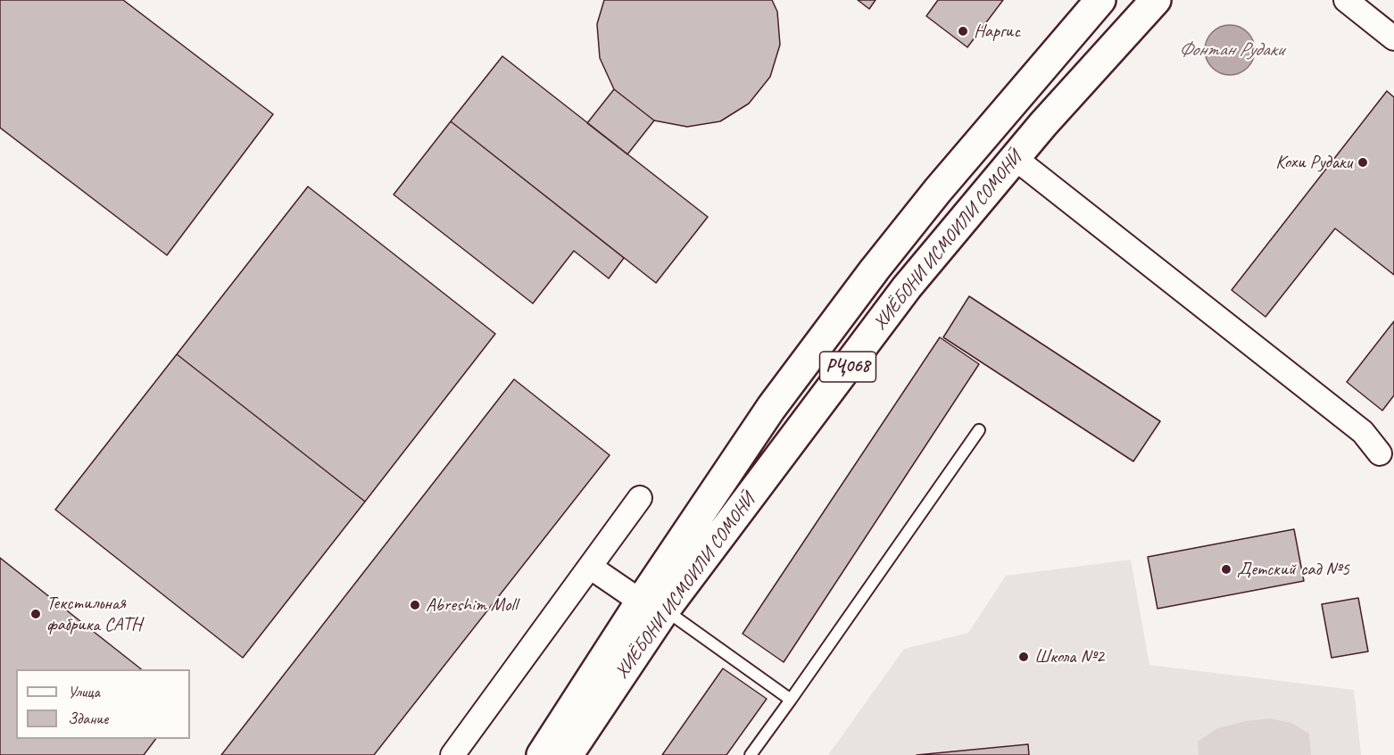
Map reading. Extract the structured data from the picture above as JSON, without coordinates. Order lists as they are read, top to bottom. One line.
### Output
{"streets":{"highway":["ХИЁБОНИ ИСМОИЛИ СОМОНӢ","РҶ068"]},"water":["Фонтан Рудаки"],"places":["Наргис","Кохи Рудаки","Детский сад №5","Abreshim Moll","Текстильная фабрика САТН","Школа №2"],"legend":["Улица","Здание"]}
